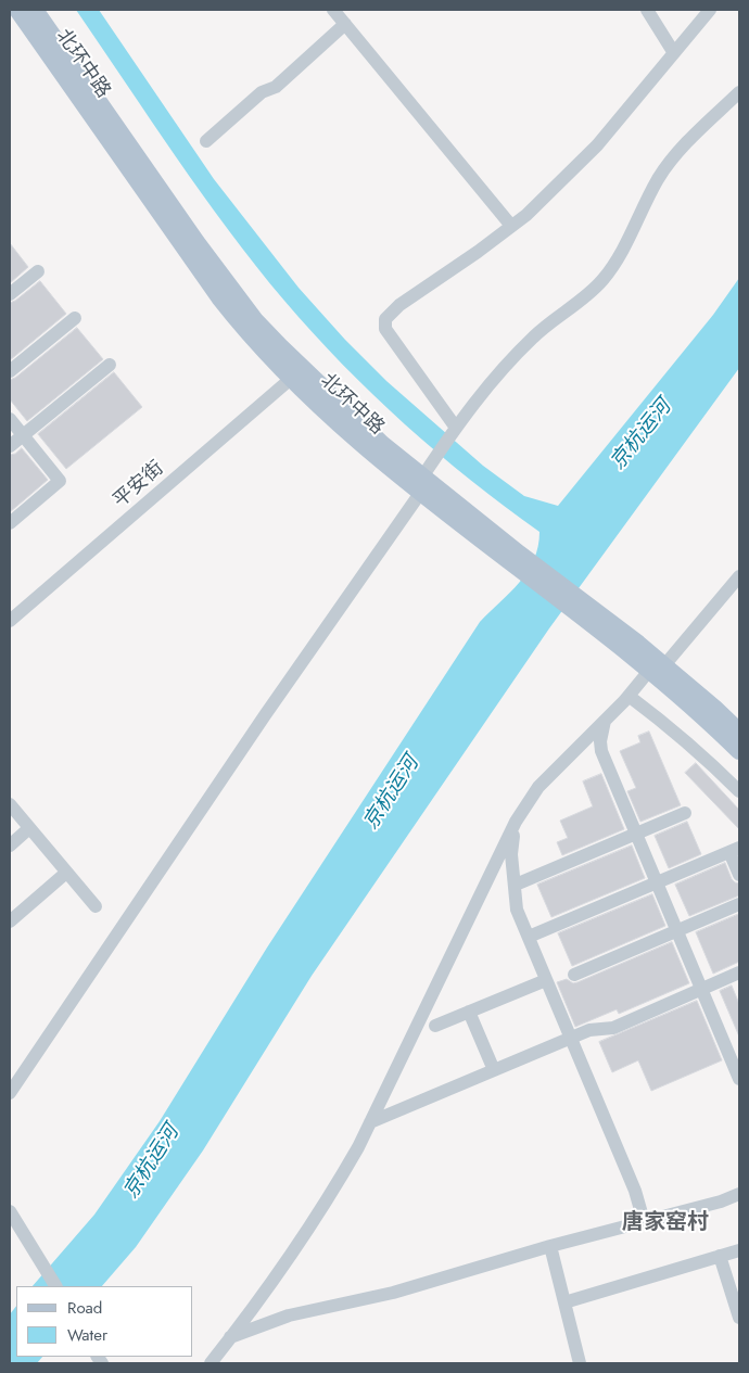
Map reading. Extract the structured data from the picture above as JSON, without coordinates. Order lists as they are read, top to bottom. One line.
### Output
{"streets":{"main road":["北环中路"],"street":["平安街"]},"crossings":[["北环中路","平安街"]],"districts":["唐家窑村"],"water":["京杭运河"],"legend":["Road","Water"]}
